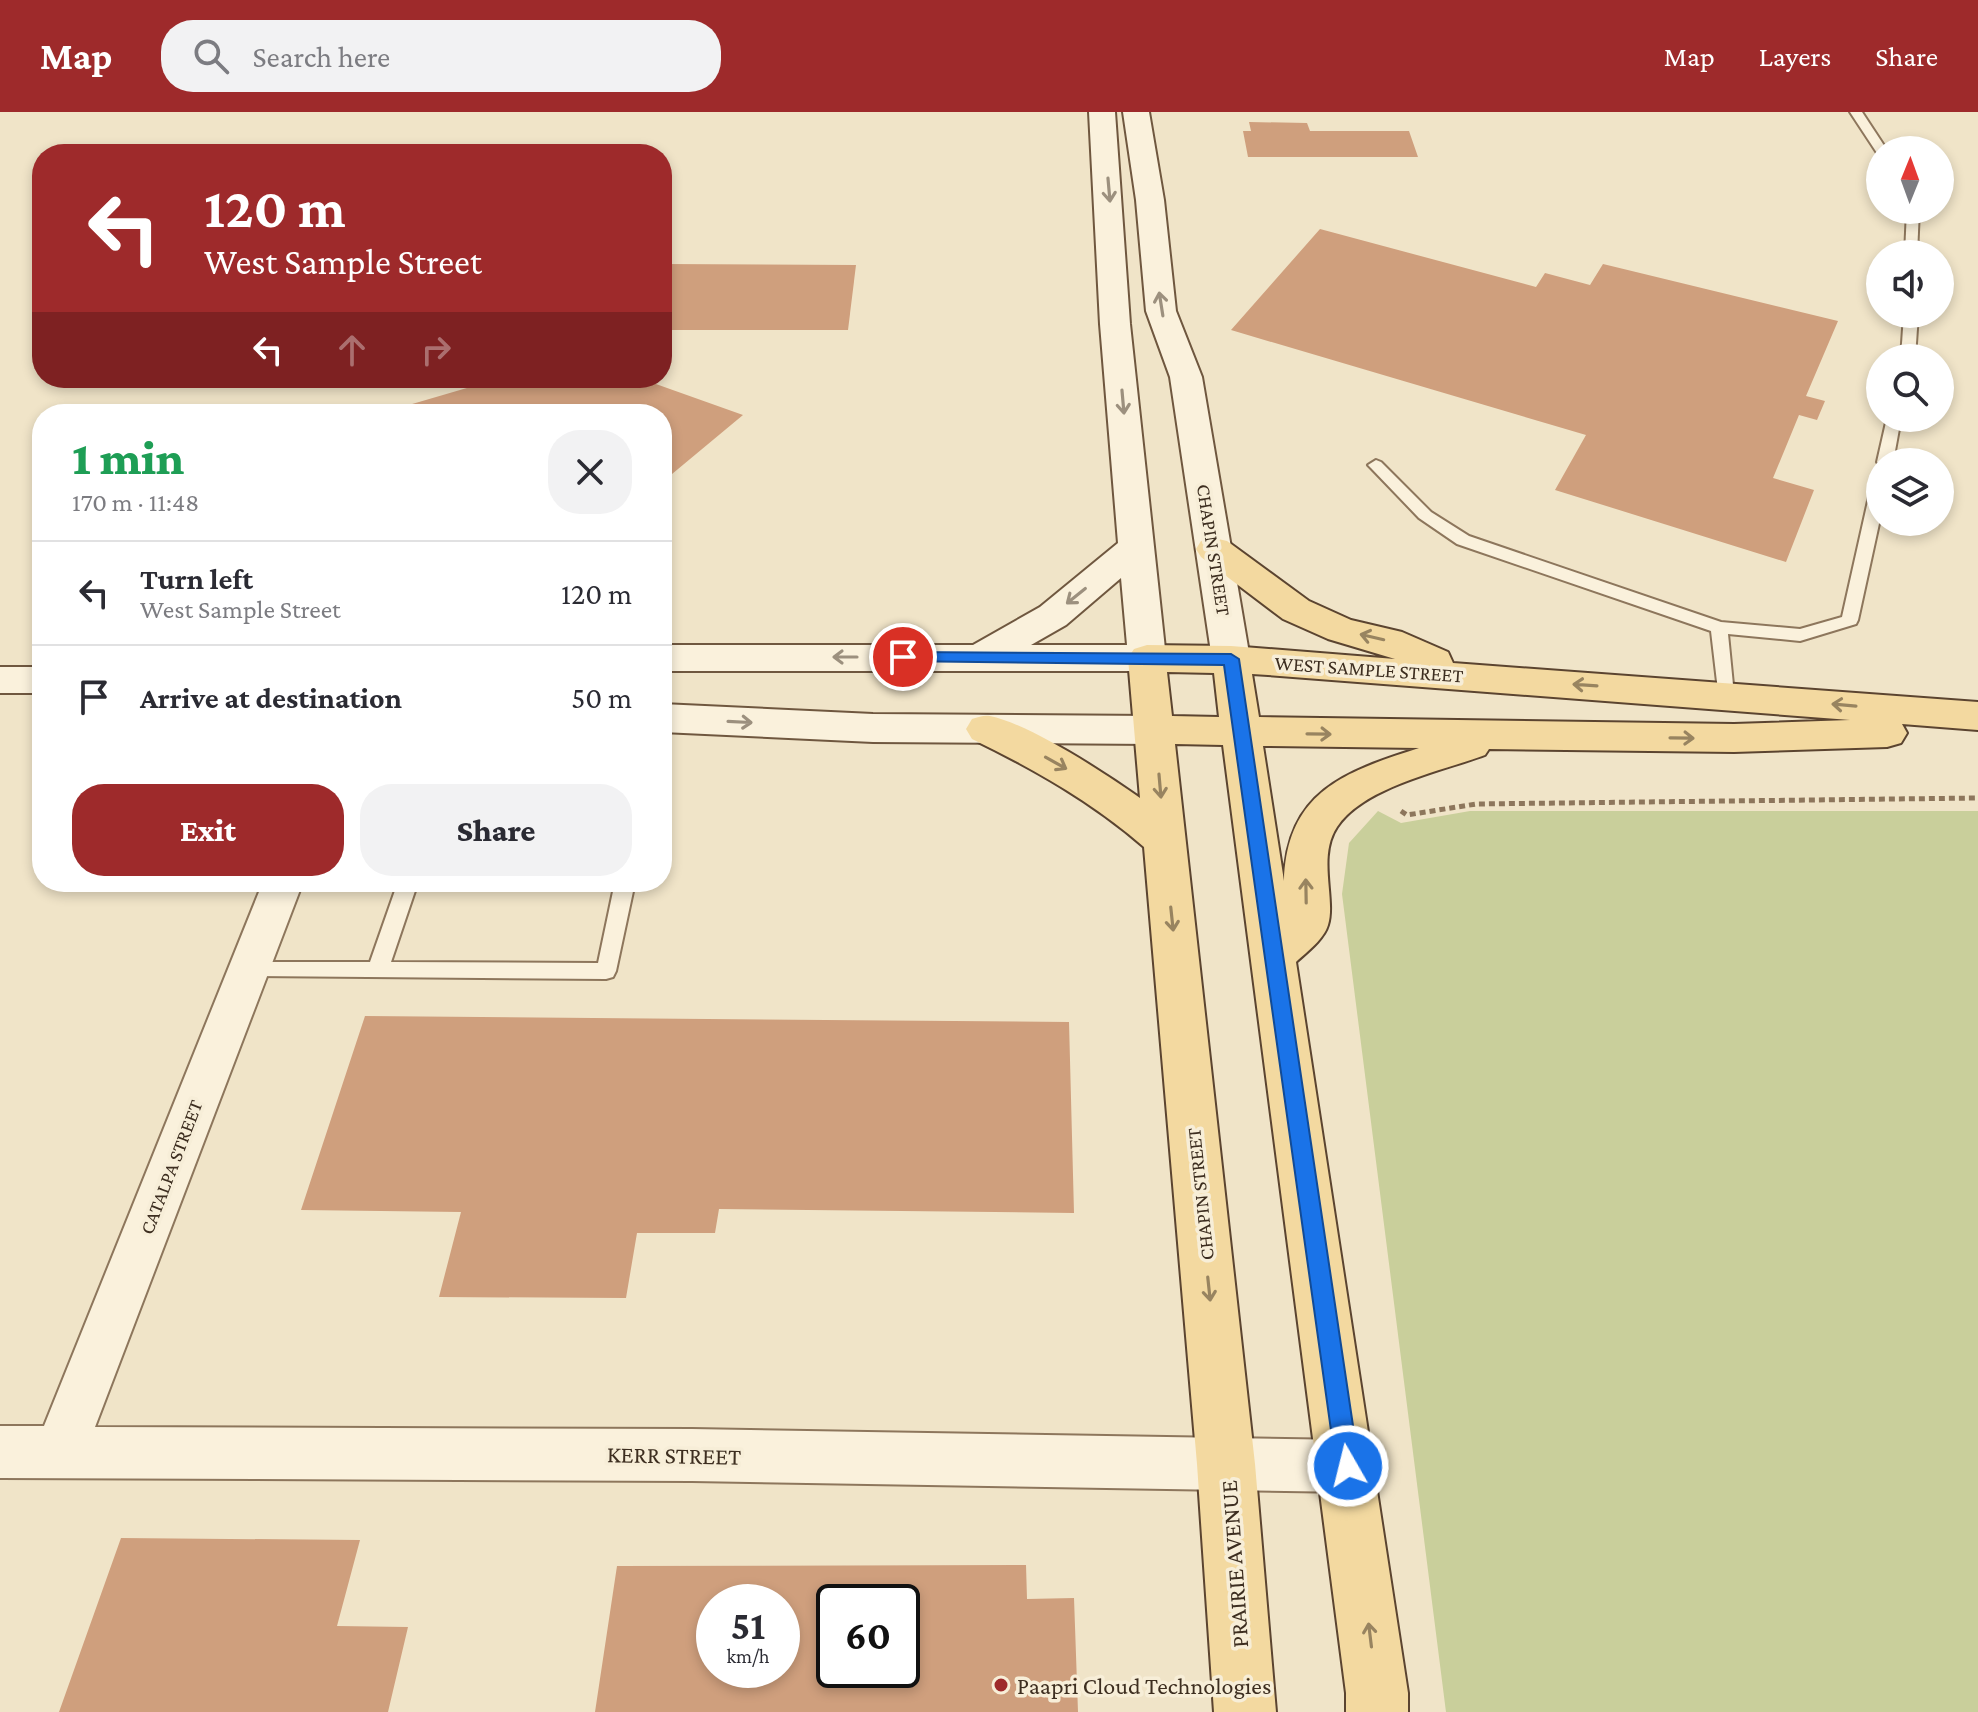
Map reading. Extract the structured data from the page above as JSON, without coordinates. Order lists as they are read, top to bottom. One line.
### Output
{"streets":{"main road":["CHAPIN STREET","WEST SAMPLE STREET","PRAIRIE AVENUE"],"street":["CATALPA STREET","KERR STREET"]},"crossings":[["CHAPIN STREET","WEST SAMPLE STREET"],["CHAPIN STREET","KERR STREET"],["CHAPIN STREET","PRAIRIE AVENUE"],["CATALPA STREET","KERR STREET"],["KERR STREET","PRAIRIE AVENUE"]],"places":["Paapri Cloud Technologies"],"north":"top","page":{"header":"Map","search":"Search here","nav":["Map","Layers","Share"],"turn":["120 m","West Sample Street"],"heading":["1 min","170 m · 11:48"],"list":[{"name":"Turn left","note":"West Sample Street","value":"120 m"},{"name":"Arrive at destination","value":"50 m"}],"buttons":["Exit","Share"],"speed":"51 km/h","limit":"60"}}
